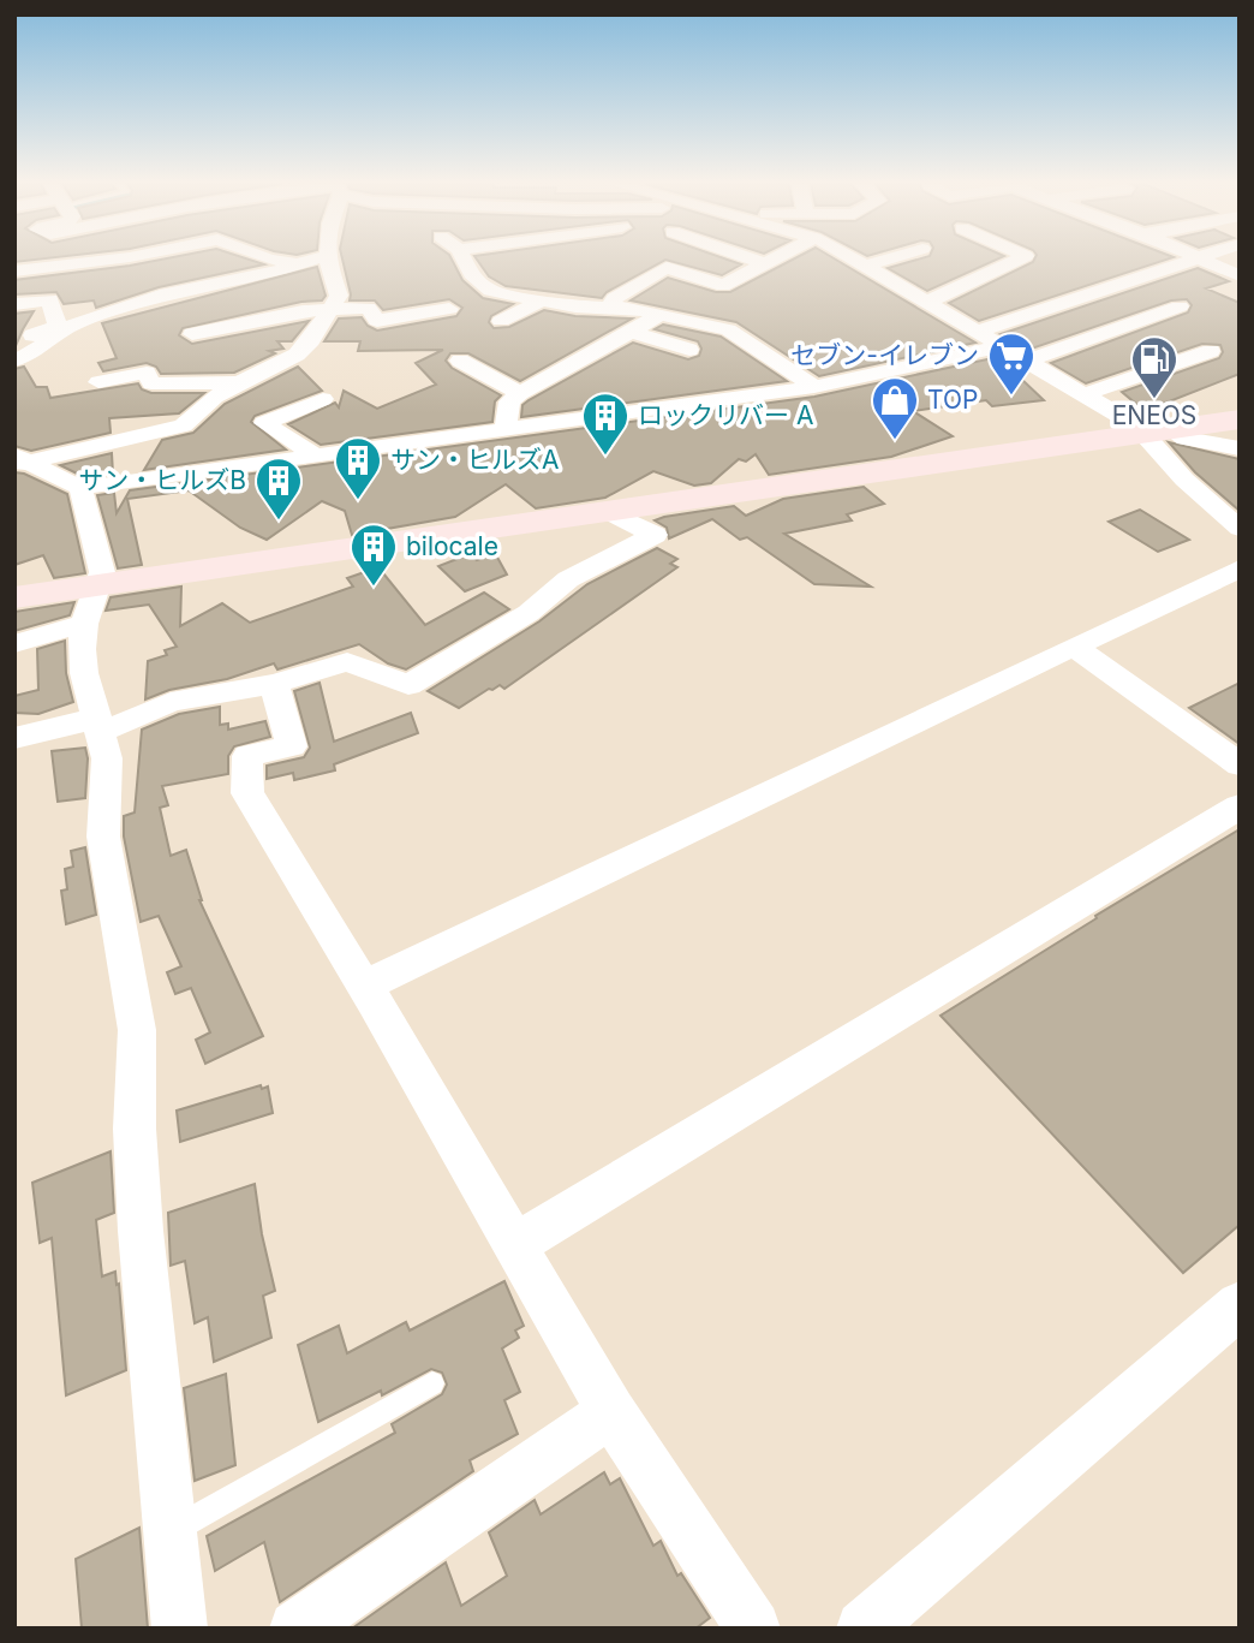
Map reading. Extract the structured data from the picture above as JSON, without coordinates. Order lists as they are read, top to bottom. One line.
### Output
{"places":{"supermarket":["セブン-イレブン"],"fuel station":["ENEOS"],"shop":["TOP"],"building":["ロックリバー A","サン・ヒルズA","サン・ヒルズB","bilocale"]}}
